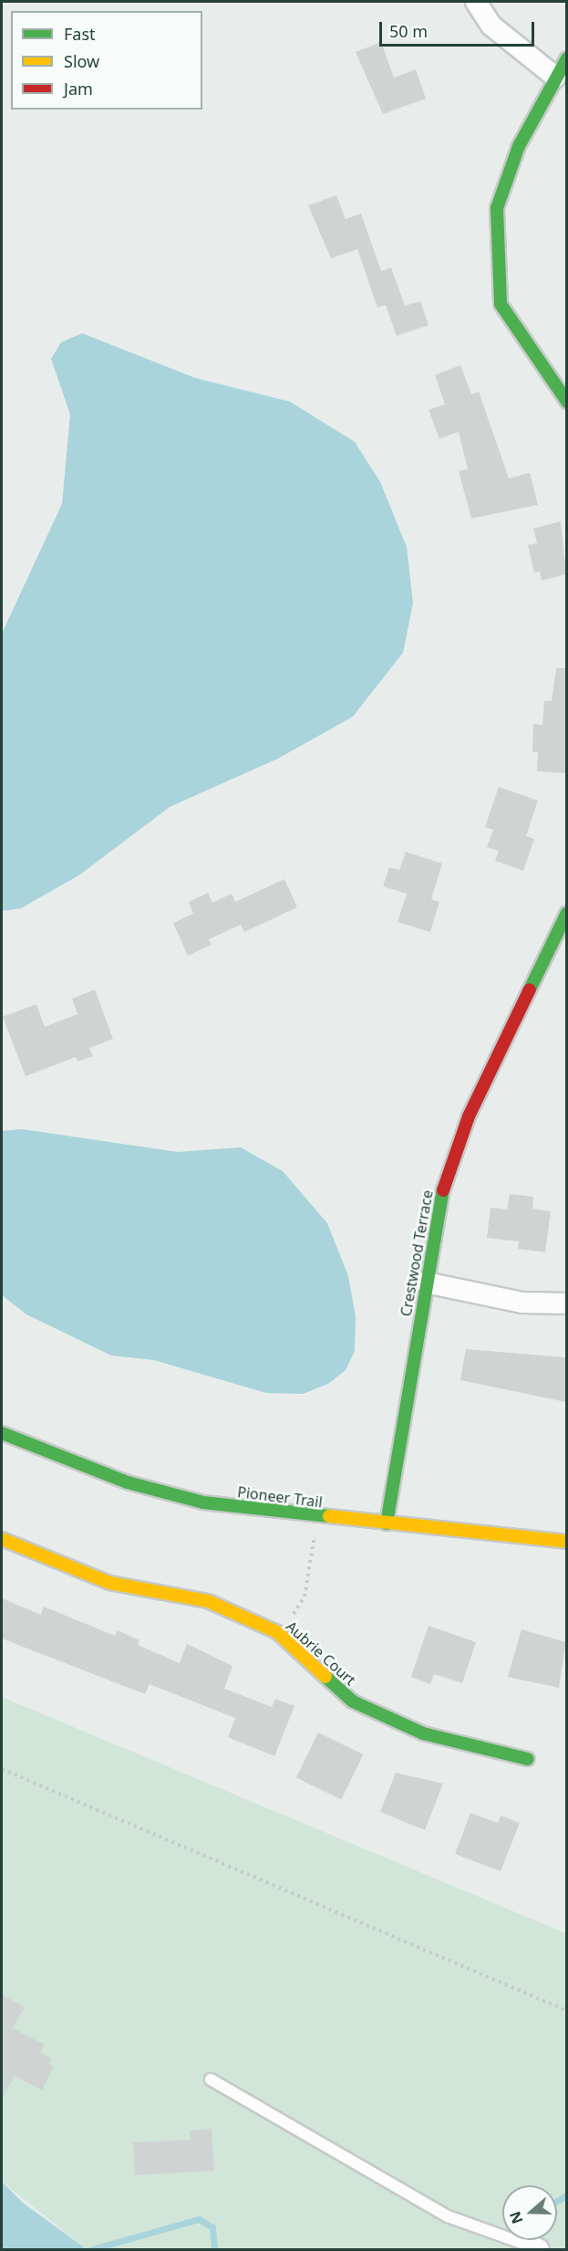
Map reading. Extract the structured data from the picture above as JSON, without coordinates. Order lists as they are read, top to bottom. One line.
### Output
{"streets":{"street":["Crestwood Terrace","Pioneer Trail","Aubrie Court"]},"crossings":[["Crestwood Terrace","Pioneer Trail"]],"legend":["Fast","Slow","Jam"],"scale_bar":"50 m","north":"left"}
